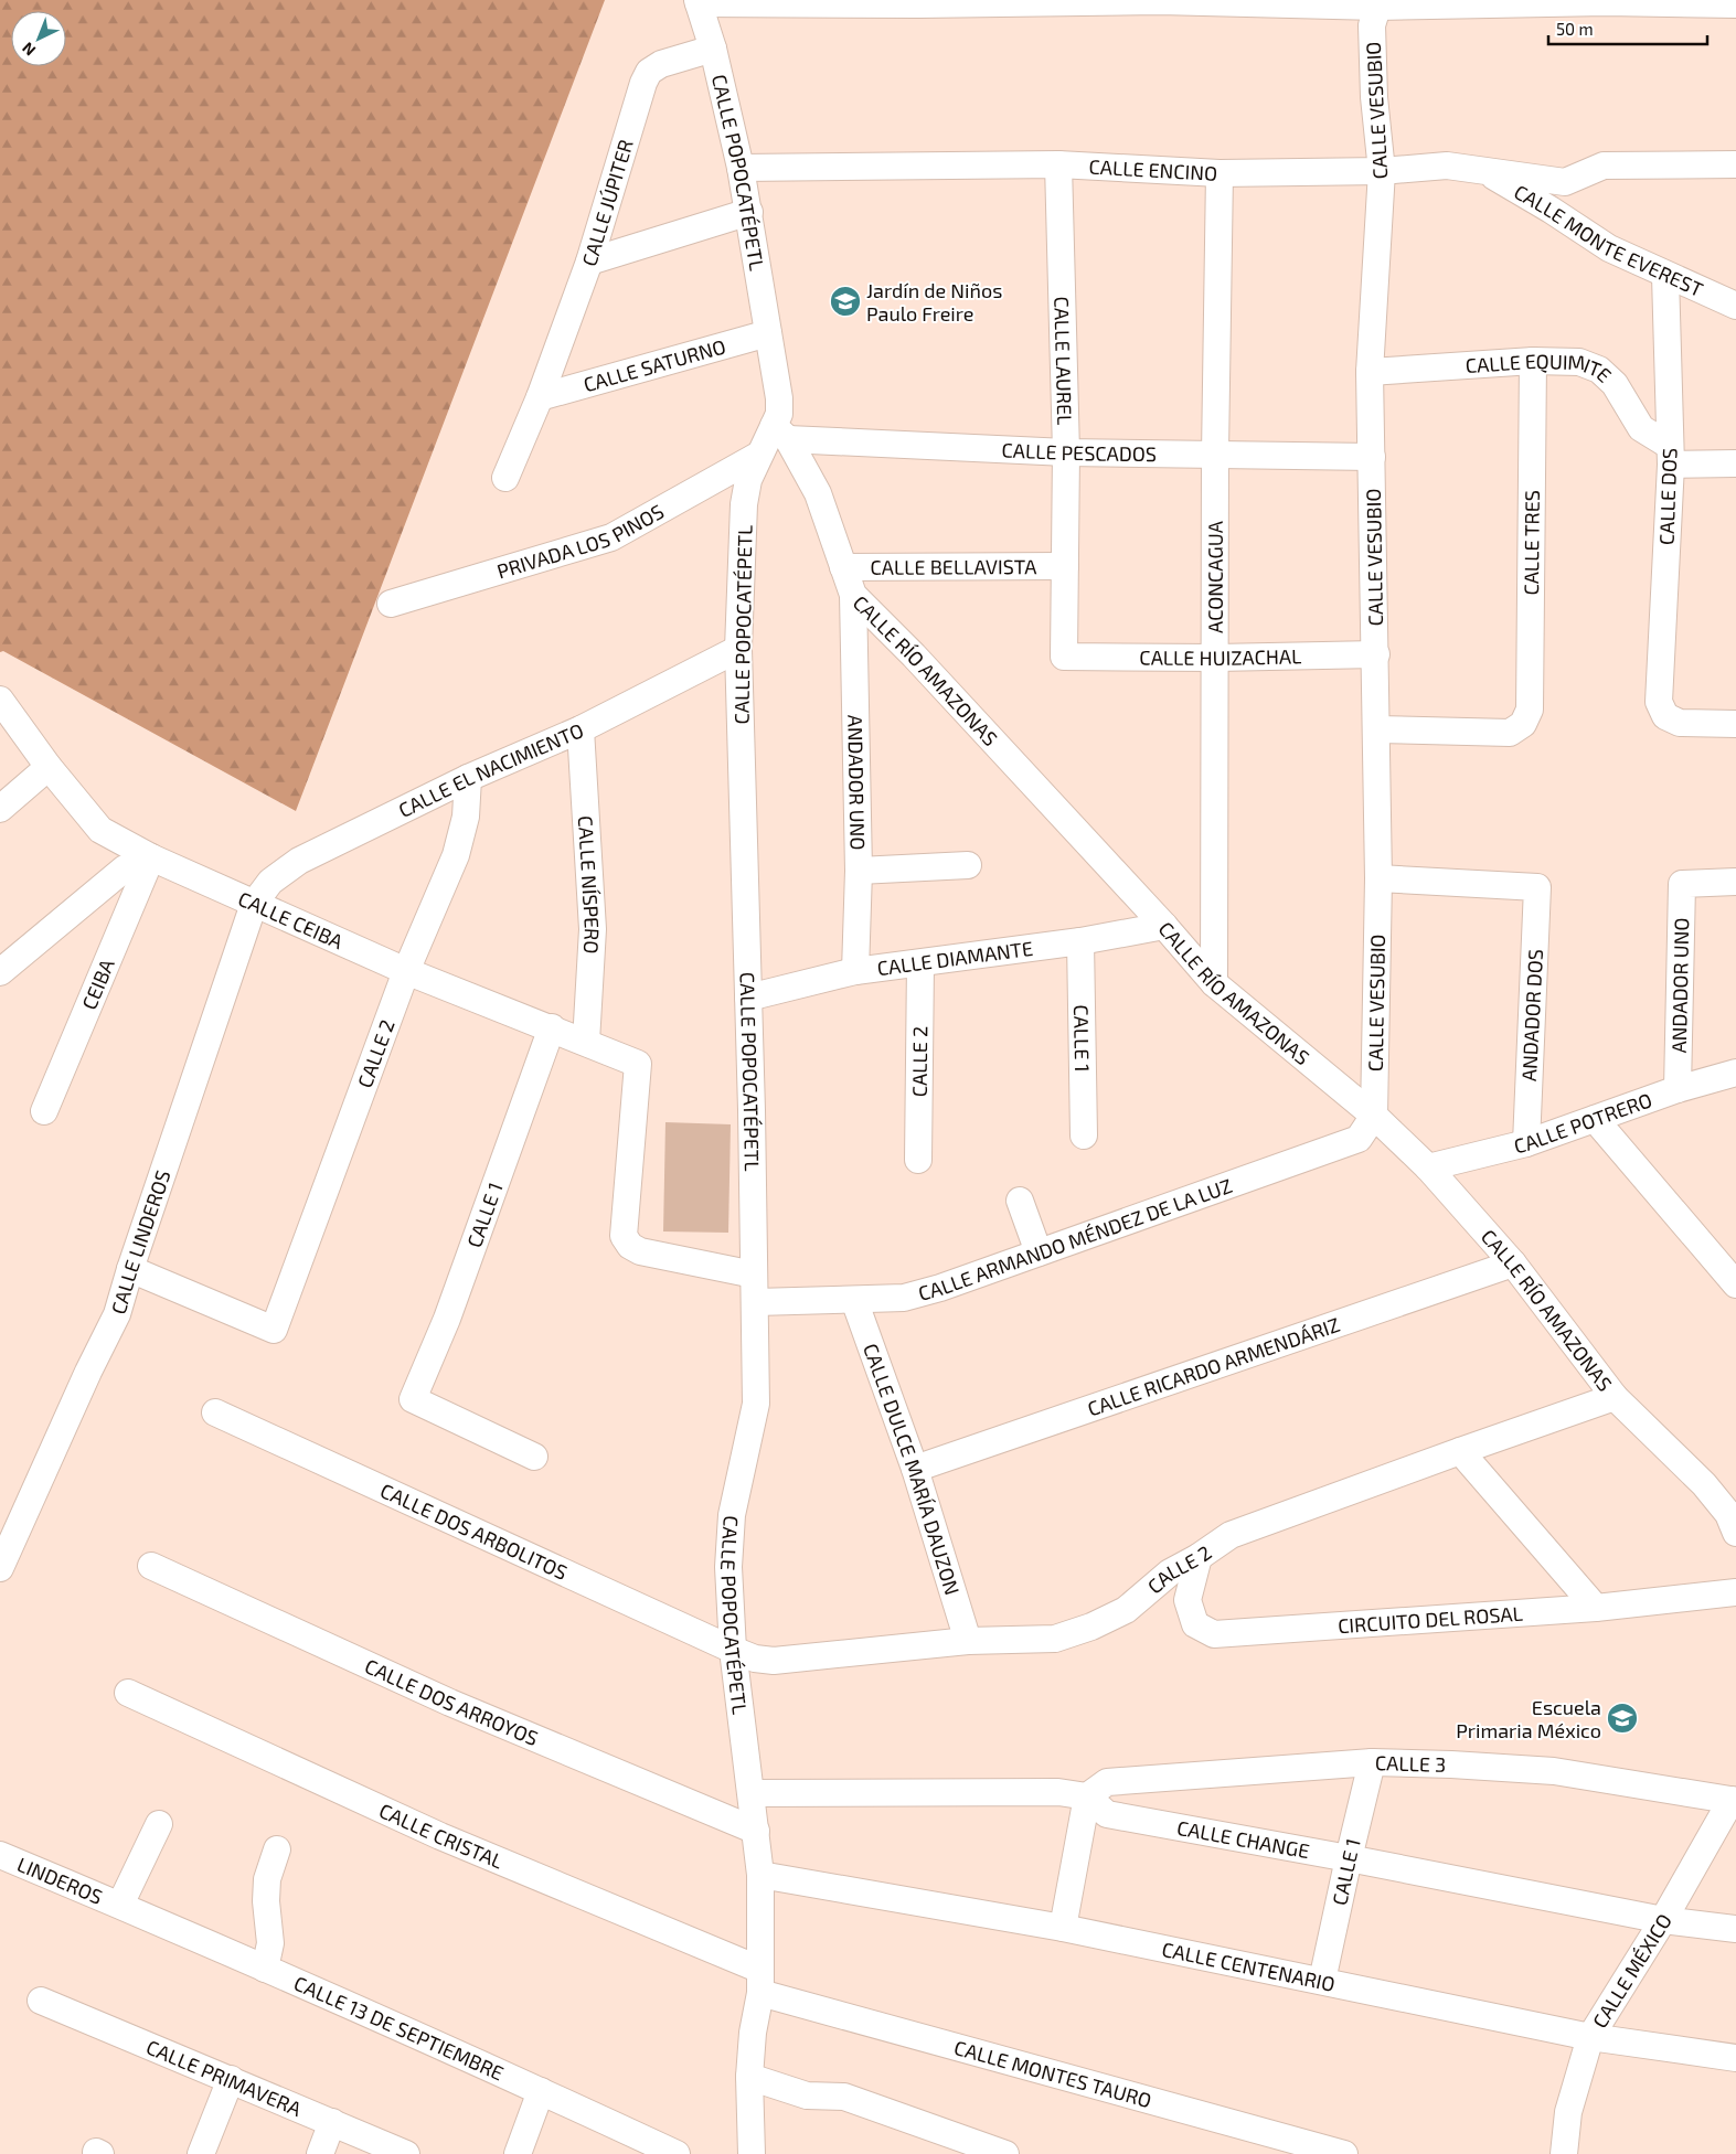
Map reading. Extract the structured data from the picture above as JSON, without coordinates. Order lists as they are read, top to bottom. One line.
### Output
{"streets":{"street":["CALLE VESUBIO","CALLE ENCINO","CALLE POPOCATÉPETL","CALLE JÚPITER","CALLE MONTE EVEREST","CALLE LAUREL","CALLE SATURNO","CALLE EQUIMITE","CALLE PESCADOS","CALLE DOS","PRIVADA LOS PINOS","CALLE TRES","CALLE BELLAVISTA","ACONCAGUA","CALLE HUIZACHAL","CALLE RÍO AMAZONAS","CALLE EL NACIMIENTO","ANDADOR UNO","CALLE NÍSPERO","CALLE CEIBA","CALLE DIAMANTE","CEIBA","ANDADOR DOS","CALLE 1","CALLE 2","CALLE POTRERO","CALLE ARMANDO MÉNDEZ DE LA LUZ","CALLE LINDEROS","CALLE RICARDO ARMENDÁRIZ","CALLE DULCE MARÍA DAUZON","CALLE DOS ARBOLITOS","CIRCUITO DEL ROSAL","CALLE DOS ARROYOS","CALLE 3","CALLE CRISTAL","CALLE CHANGE","LINDEROS","CALLE CENTENARIO","CALLE MÉXICO","CALLE 13 DE SEPTIEMBRE","CALLE MONTES TAURO","CALLE PRIMAVERA"]},"crossings":[["CALLE VESUBIO","CALLE ENCINO"],["CALLE VESUBIO","CALLE EQUIMITE"],["CALLE VESUBIO","CALLE PESCADOS"],["CALLE VESUBIO","CALLE TRES"],["CALLE VESUBIO","CALLE HUIZACHAL"],["CALLE VESUBIO","CALLE RÍO AMAZONAS"],["CALLE VESUBIO","ANDADOR DOS"],["CALLE VESUBIO","CALLE ARMANDO MÉNDEZ DE LA LUZ"],["CALLE ENCINO","CALLE POPOCATÉPETL"],["CALLE ENCINO","CALLE MONTE EVEREST"],["CALLE ENCINO","CALLE LAUREL"],["CALLE ENCINO","ACONCAGUA"],["CALLE POPOCATÉPETL","CALLE JÚPITER"],["CALLE POPOCATÉPETL","CALLE SATURNO"],["CALLE POPOCATÉPETL","CALLE PESCADOS"],["CALLE POPOCATÉPETL","PRIVADA LOS PINOS"],["CALLE POPOCATÉPETL","CALLE RÍO AMAZONAS"],["CALLE POPOCATÉPETL","CALLE EL NACIMIENTO"],["CALLE POPOCATÉPETL","CALLE CEIBA"],["CALLE POPOCATÉPETL","CALLE DIAMANTE"],["CALLE POPOCATÉPETL","CALLE 2"],["CALLE POPOCATÉPETL","CALLE ARMANDO MÉNDEZ DE LA LUZ"],["CALLE POPOCATÉPETL","CALLE DOS ARBOLITOS"],["CALLE POPOCATÉPETL","CALLE DOS ARROYOS"],["CALLE POPOCATÉPETL","CALLE CRISTAL"],["CALLE POPOCATÉPETL","CALLE CENTENARIO"],["CALLE POPOCATÉPETL","CALLE MONTES TAURO"],["CALLE JÚPITER","CALLE SATURNO"],["CALLE MONTE EVEREST","CALLE DOS"],["CALLE LAUREL","CALLE PESCADOS"],["CALLE LAUREL","CALLE BELLAVISTA"],["CALLE LAUREL","CALLE HUIZACHAL"],["CALLE EQUIMITE","CALLE DOS"],["CALLE EQUIMITE","CALLE TRES"],["CALLE PESCADOS","ACONCAGUA"],["CALLE PESCADOS","CALLE RÍO AMAZONAS"],["CALLE BELLAVISTA","CALLE RÍO AMAZONAS"],["ACONCAGUA","CALLE HUIZACHAL"],["ACONCAGUA","CALLE RÍO AMAZONAS"],["CALLE RÍO AMAZONAS","ANDADOR UNO"],["CALLE RÍO AMAZONAS","CALLE DIAMANTE"],["CALLE RÍO AMAZONAS","CALLE 2"],["CALLE RÍO AMAZONAS","CALLE POTRERO"],["CALLE RÍO AMAZONAS","CALLE ARMANDO MÉNDEZ DE LA LUZ"],["CALLE RÍO AMAZONAS","CALLE RICARDO ARMENDÁRIZ"],["CALLE EL NACIMIENTO","CALLE NÍSPERO"],["CALLE EL NACIMIENTO","CALLE CEIBA"],["CALLE EL NACIMIENTO","CALLE 2"],["CALLE EL NACIMIENTO","CALLE LINDEROS"],["ANDADOR UNO","CALLE DIAMANTE"],["ANDADOR UNO","CALLE POTRERO"],["CALLE NÍSPERO","CALLE CEIBA"],["CALLE CEIBA","CEIBA"],["CALLE CEIBA","CALLE 1"],["CALLE CEIBA","CALLE 2"],["CALLE CEIBA","CALLE LINDEROS"],["CALLE DIAMANTE","CALLE 1"],["CALLE DIAMANTE","CALLE 2"],["ANDADOR DOS","CALLE POTRERO"],["CALLE 1","CALLE 3"],["CALLE 1","CALLE CHANGE"],["CALLE 1","CALLE CENTENARIO"],["CALLE 2","CALLE LINDEROS"],["CALLE 2","CALLE DULCE MARÍA DAUZON"],["CALLE 2","CALLE DOS ARBOLITOS"],["CALLE 2","CIRCUITO DEL ROSAL"],["CALLE ARMANDO MÉNDEZ DE LA LUZ","CALLE DULCE MARÍA DAUZON"],["CALLE RICARDO ARMENDÁRIZ","CALLE DULCE MARÍA DAUZON"],["CALLE 3","CALLE CHANGE"],["CALLE 3","CALLE MÉXICO"],["CALLE CRISTAL","CALLE MONTES TAURO"],["CALLE CHANGE","CALLE MÉXICO"],["LINDEROS","CALLE 13 DE SEPTIEMBRE"],["CALLE CENTENARIO","CALLE MÉXICO"]],"places":{"school or university":["Jardín de Niños Paulo Freire","Escuela Primaria México"]},"scale_bar":"50 m","north":"bottom left"}
